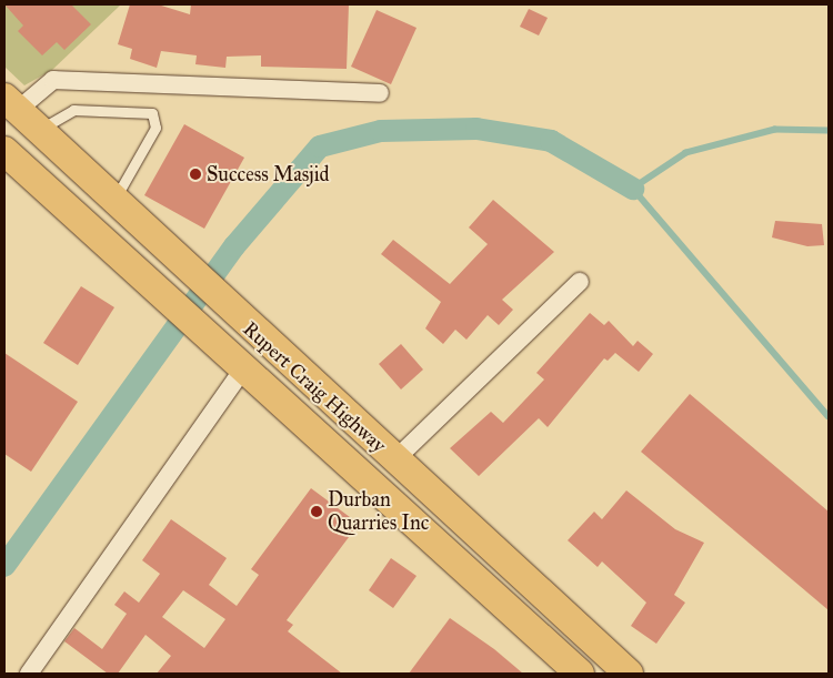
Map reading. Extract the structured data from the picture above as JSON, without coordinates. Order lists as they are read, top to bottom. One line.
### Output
{"streets":{"main road":["Rupert Craig Highway"]},"places":["Success Masjid","Durban Quarries Inc"]}
